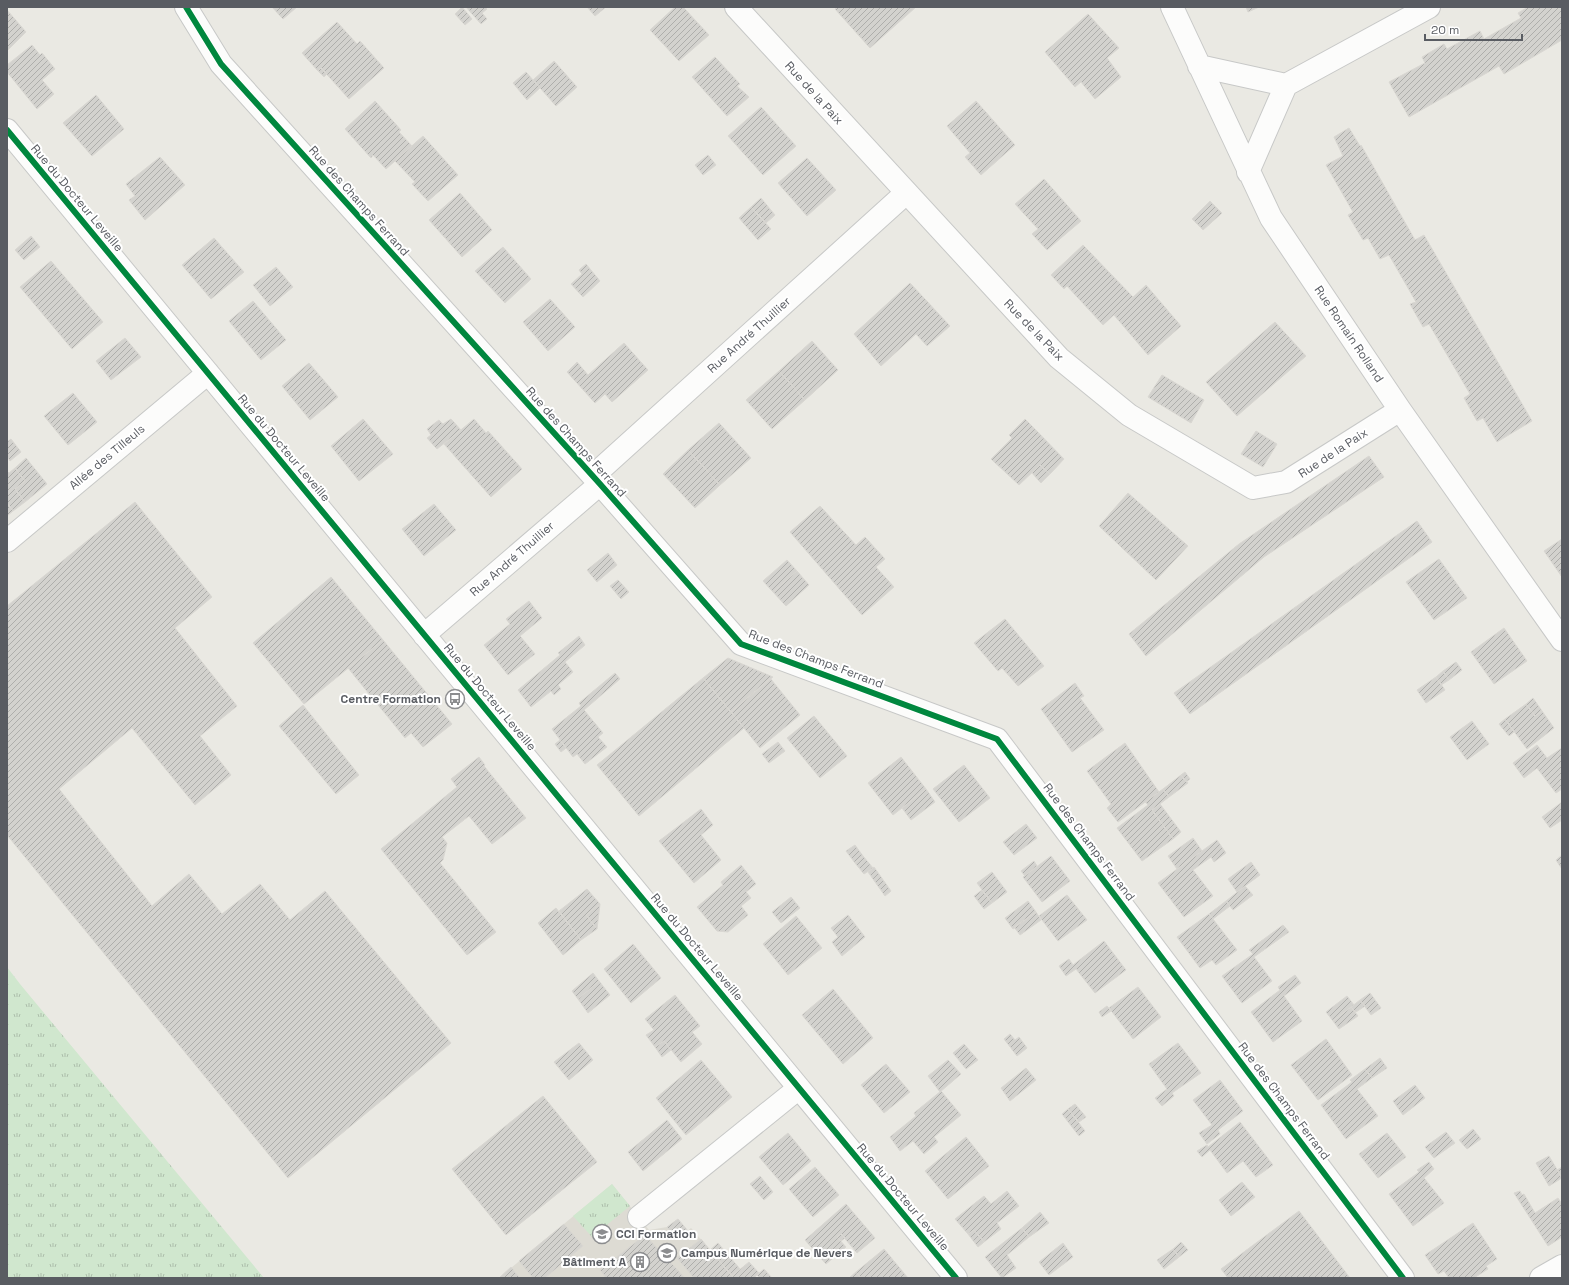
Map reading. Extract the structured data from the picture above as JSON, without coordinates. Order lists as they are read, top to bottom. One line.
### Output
{"streets":{"street":["Rue de la Paix","Rue du Docteur Leveille","Rue des Champs Ferrand","Rue Romain Rolland","Rue André Thuillier","Allée des Tilleuls"]},"crossings":[["Rue de la Paix","Rue Romain Rolland"],["Rue de la Paix","Rue André Thuillier"],["Rue du Docteur Leveille","Rue André Thuillier"],["Rue du Docteur Leveille","Allée des Tilleuls"],["Rue des Champs Ferrand","Rue André Thuillier"]],"places":{"bus stop":["Centre Formation"],"school or university":["CCI Formation","Campus Numérique de Nevers"],"building":["Bâtiment A"]},"scale_bar":"20 m"}
